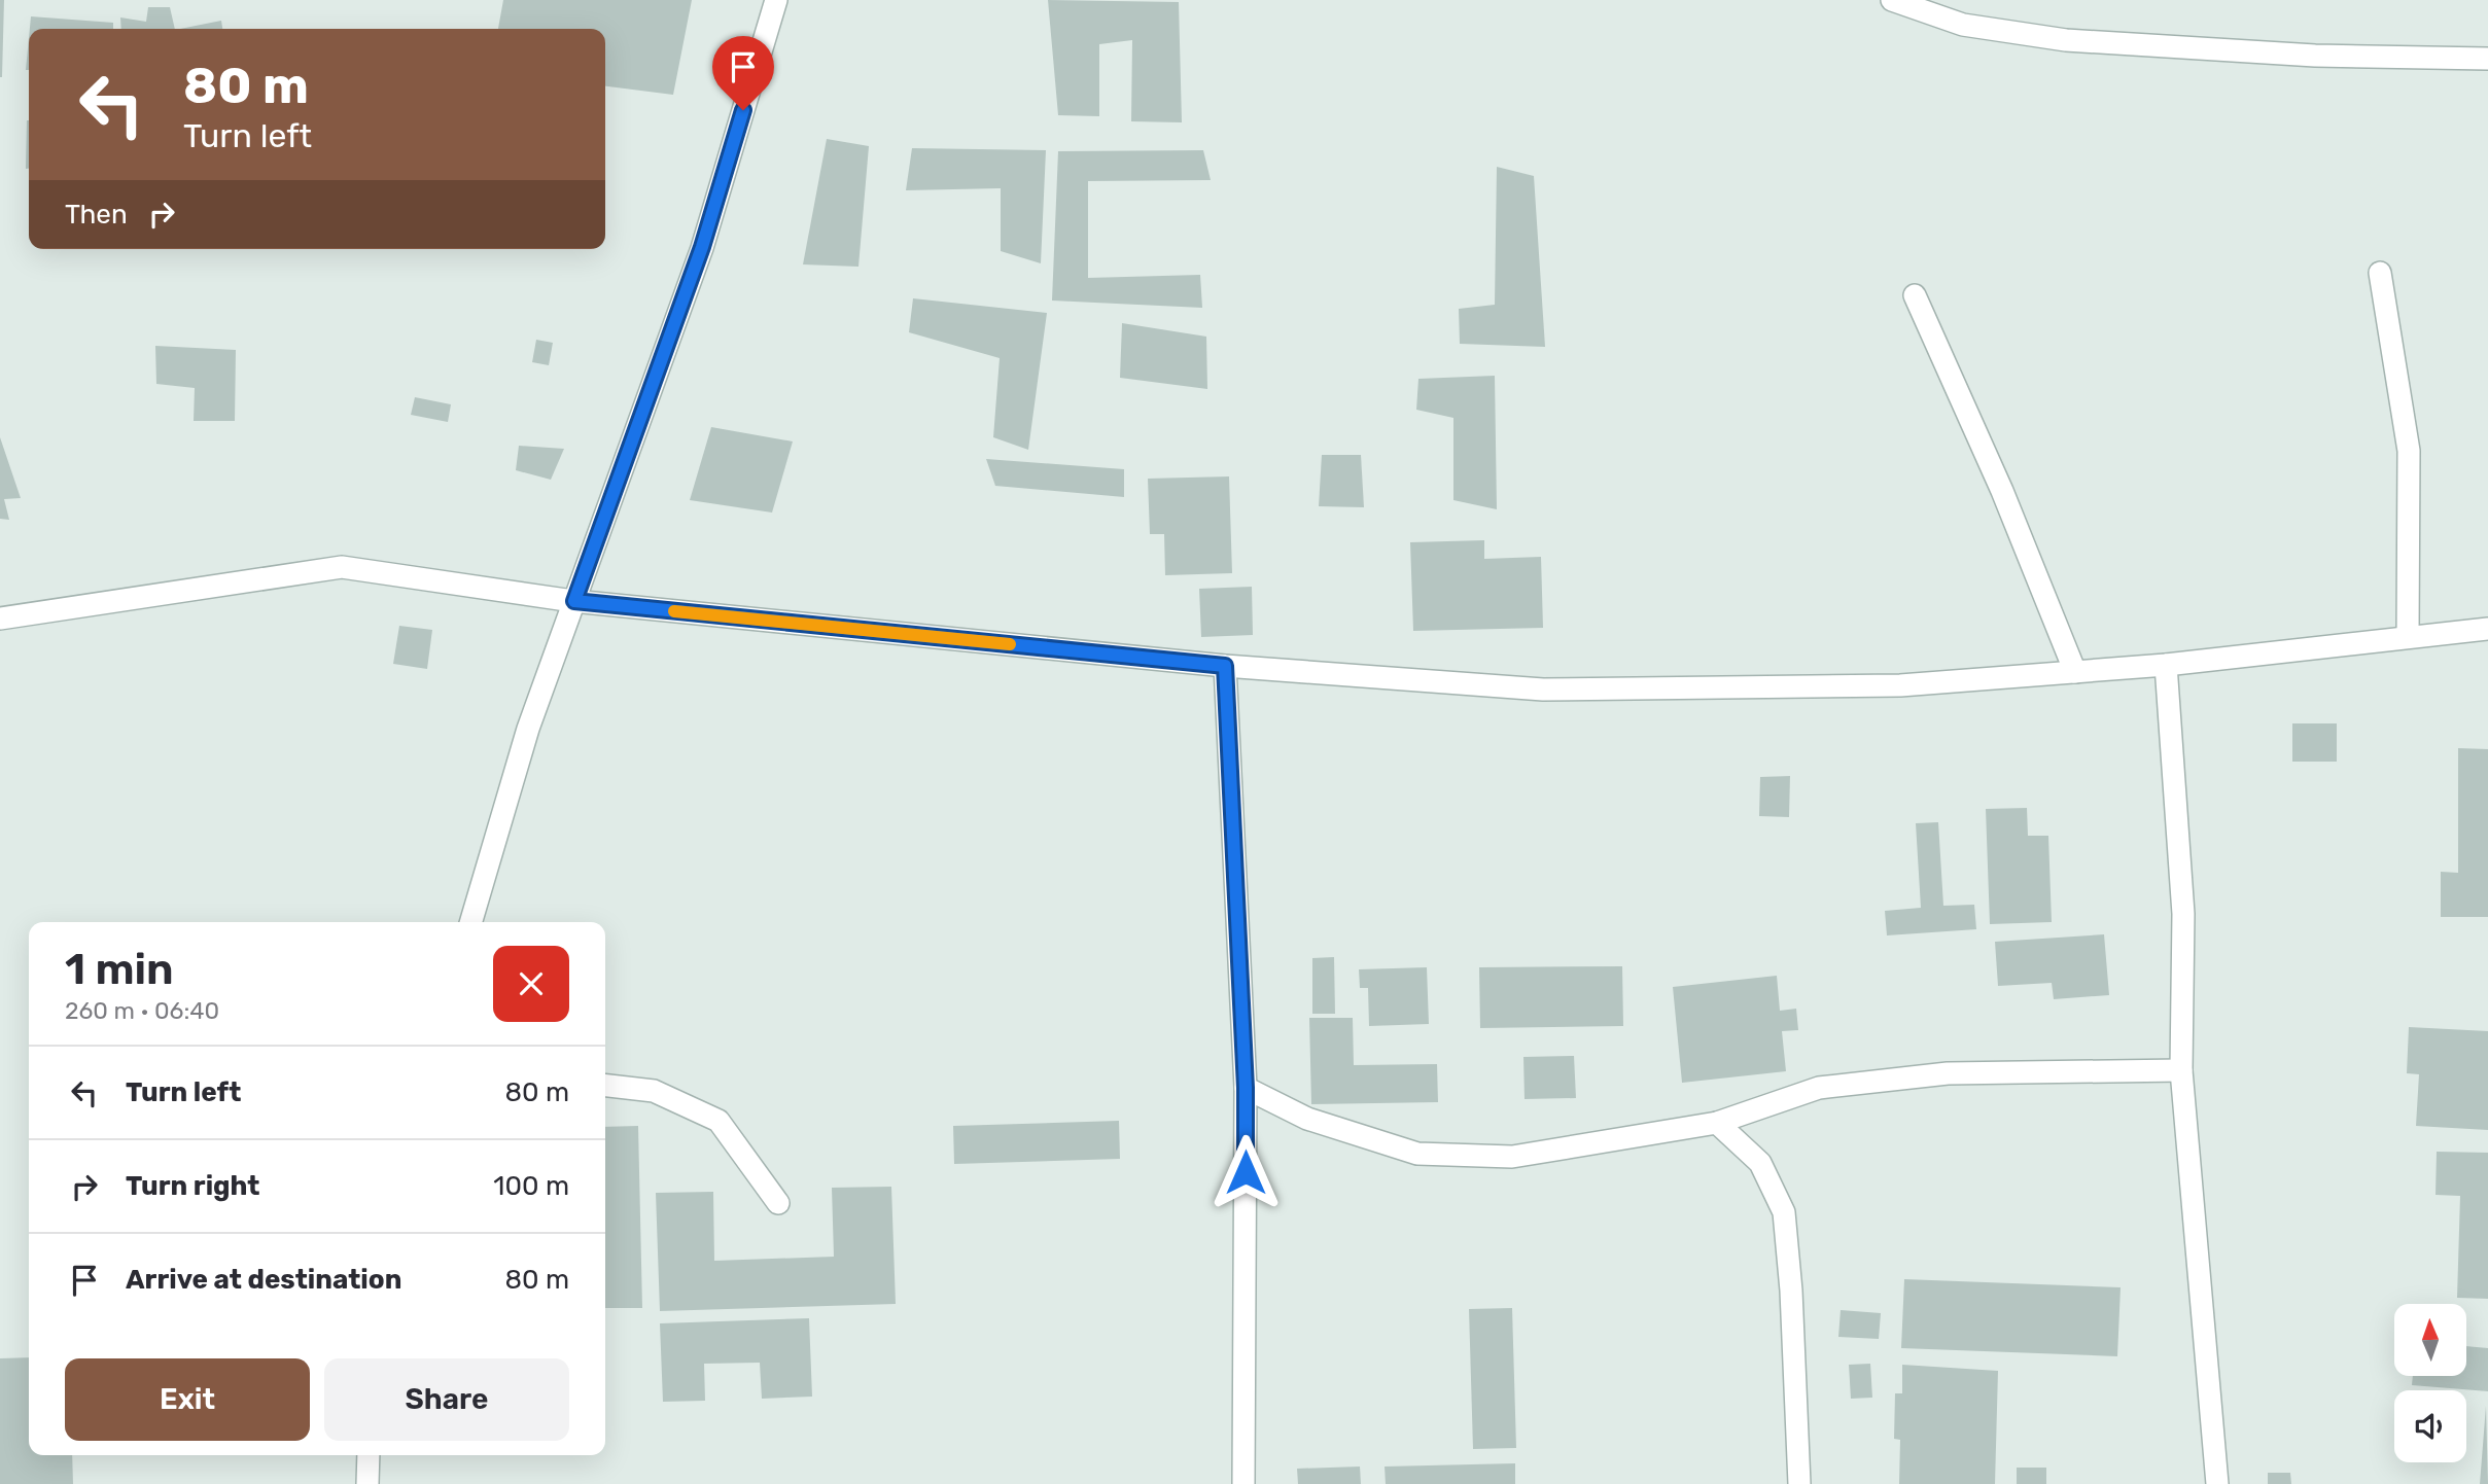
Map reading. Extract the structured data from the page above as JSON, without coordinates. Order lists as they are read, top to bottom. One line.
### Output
{"north":"top","page":{"turn":["80 m","Turn left"],"then":"Then","heading":["1 min","260 m · 06:40"],"list":[{"name":"Turn left","value":"80 m"},{"name":"Turn right","value":"100 m"},{"name":"Arrive at destination","value":"80 m"}],"buttons":["Exit","Share"]}}
